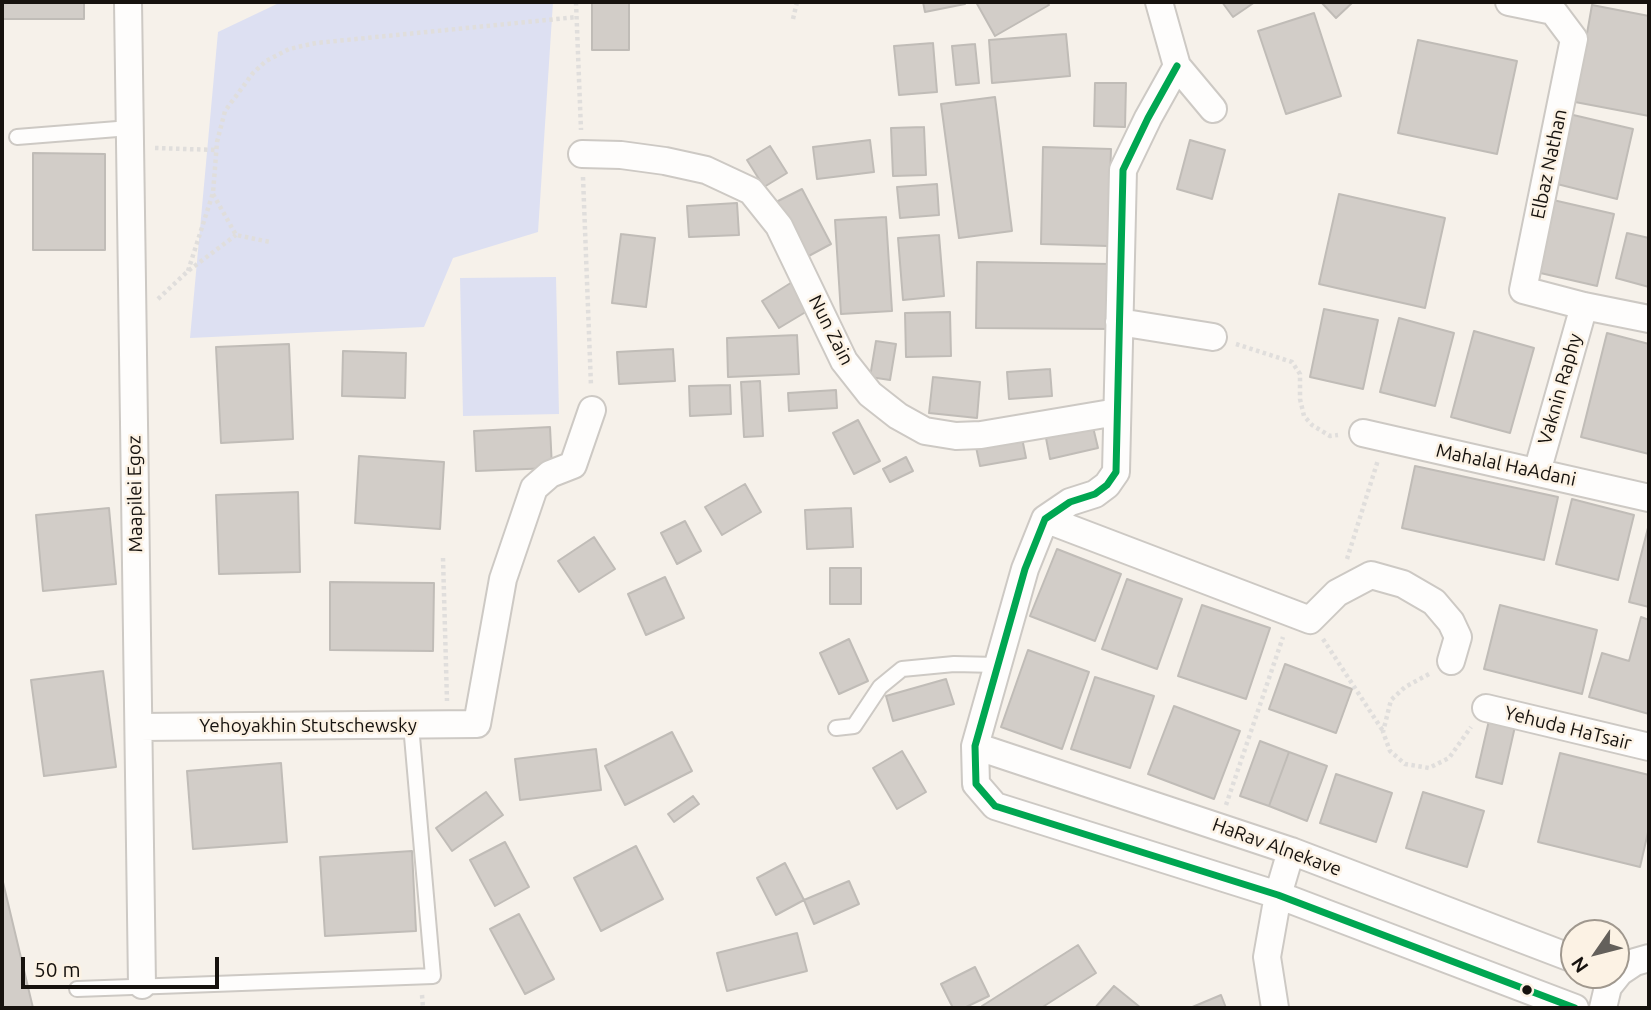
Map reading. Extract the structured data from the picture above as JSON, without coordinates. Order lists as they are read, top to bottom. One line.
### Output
{"streets":{"street":["Elbaz Nathan","Nun Zain","Vaknin Raphy","Mahalal HaAdani","Maapilei Egoz","Yehoyakhin Stutschewsky","Yehuda HaTsair","HaRav Alnekave"]},"crossings":[["Elbaz Nathan","Vaknin Raphy"],["Vaknin Raphy","Mahalal HaAdani"],["Maapilei Egoz","Yehoyakhin Stutschewsky"]],"scale_bar":"50 m","north":"bottom left"}
